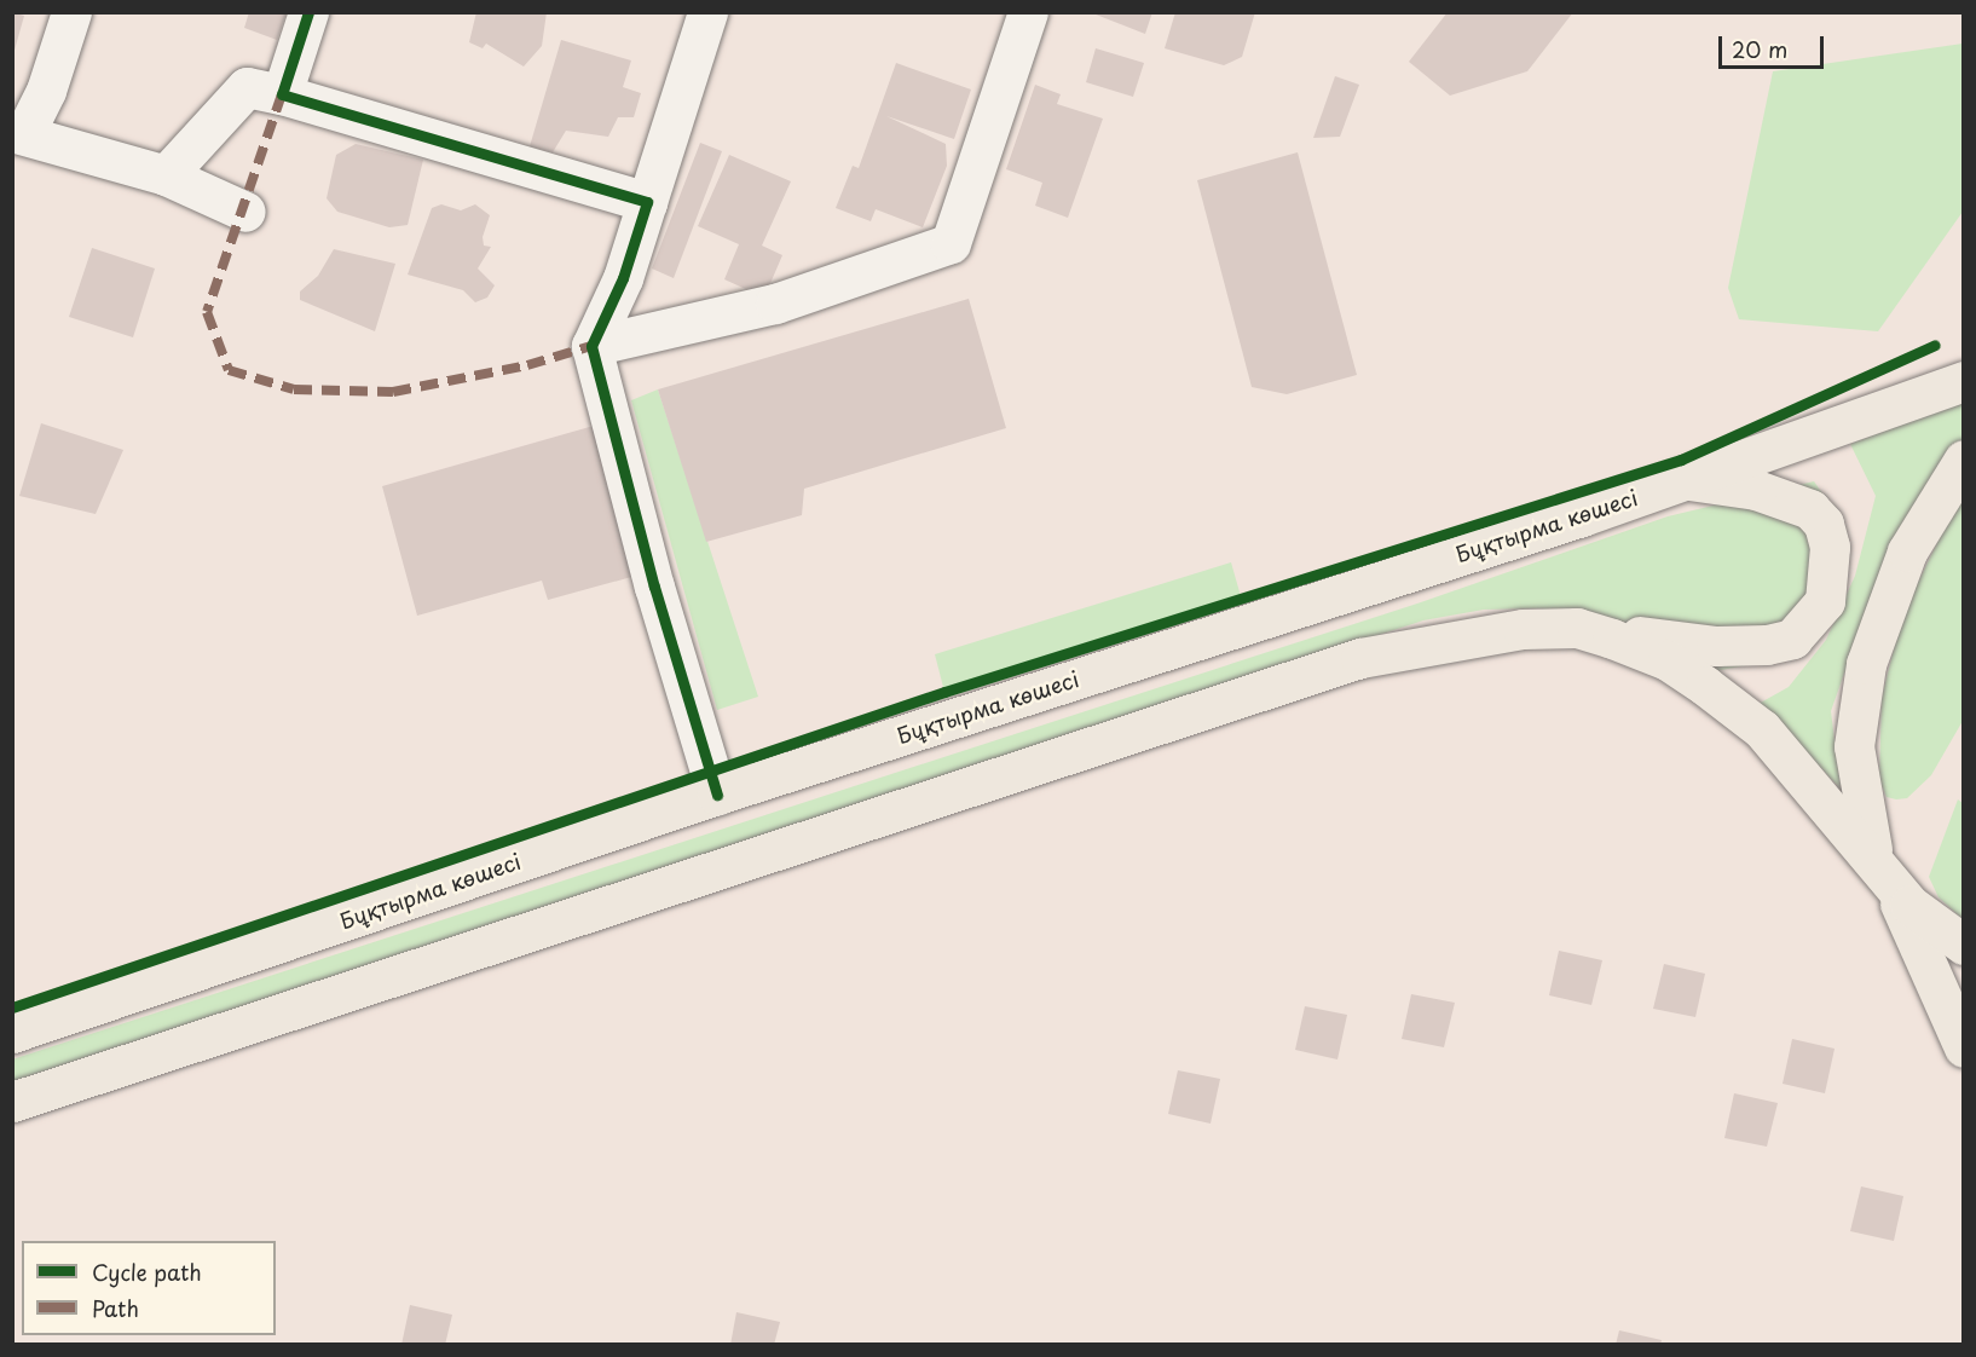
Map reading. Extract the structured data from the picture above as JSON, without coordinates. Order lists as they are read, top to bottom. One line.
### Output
{"streets":{"main road":["Бұқтырма көшесі"]},"legend":["Cycle path","Path"],"scale_bar":"20 m"}
